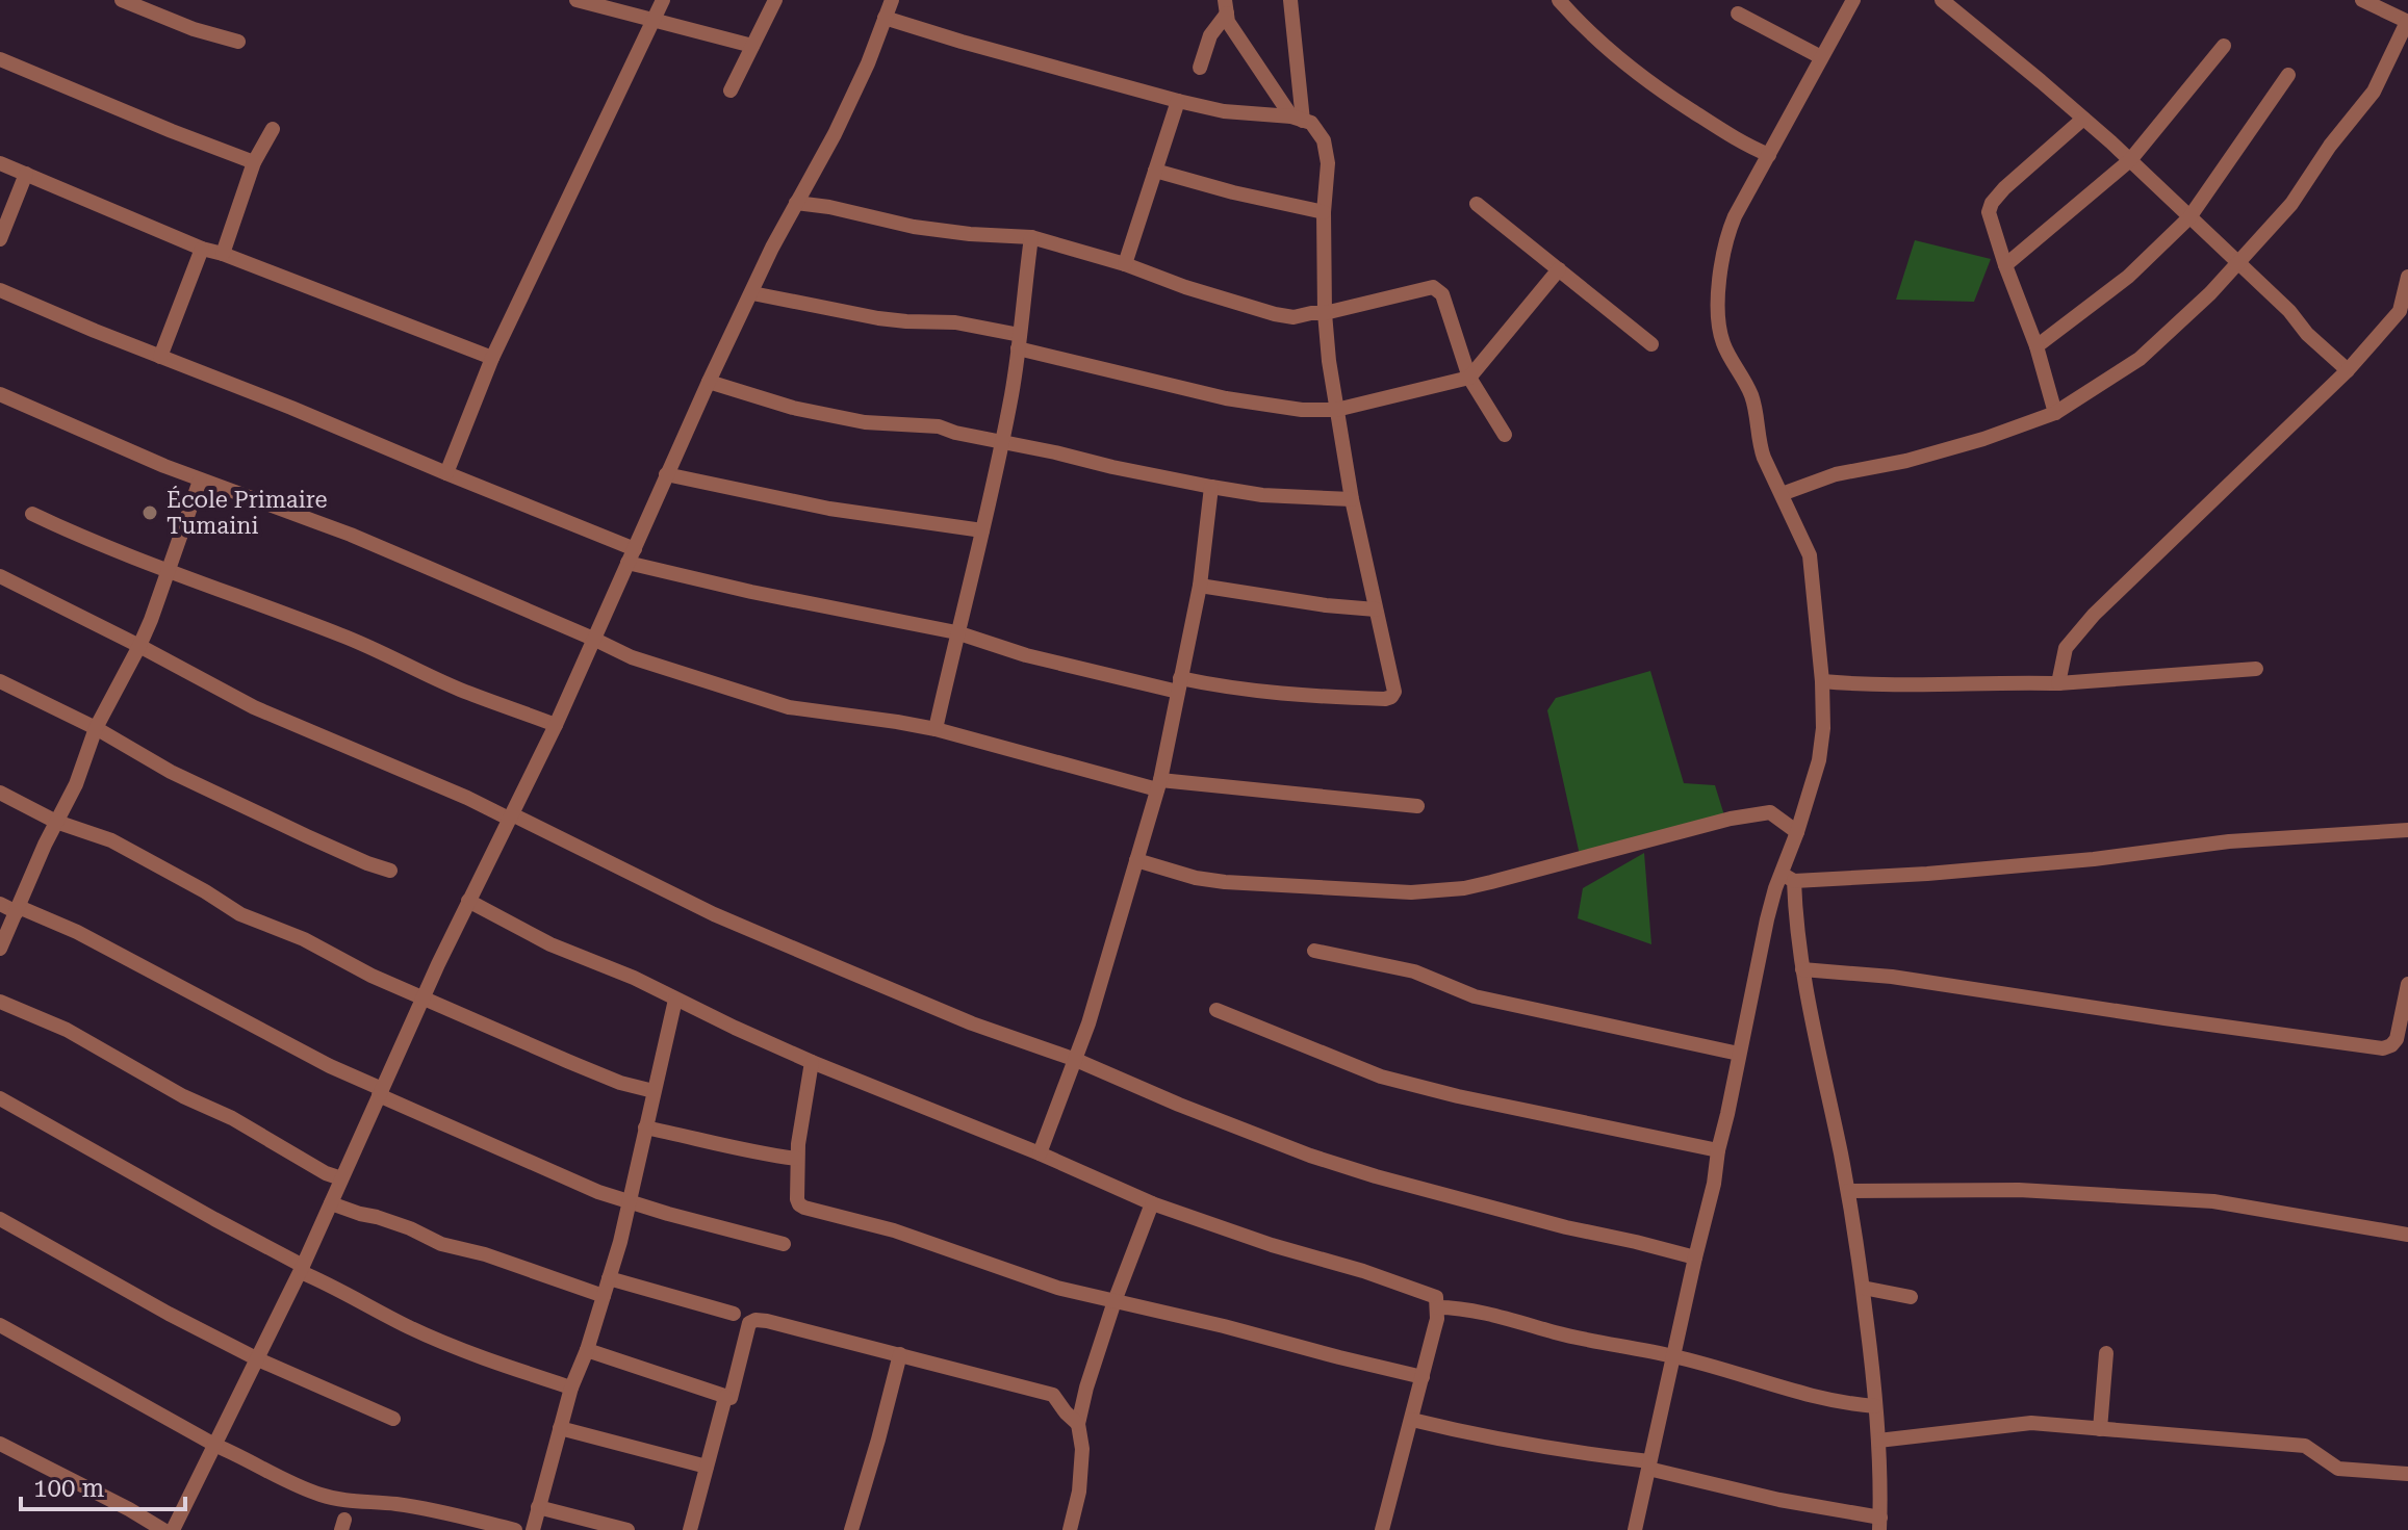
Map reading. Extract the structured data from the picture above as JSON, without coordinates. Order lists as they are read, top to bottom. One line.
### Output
{"places":["École Primaire Tumaini"],"scale_bar":"100 m"}
